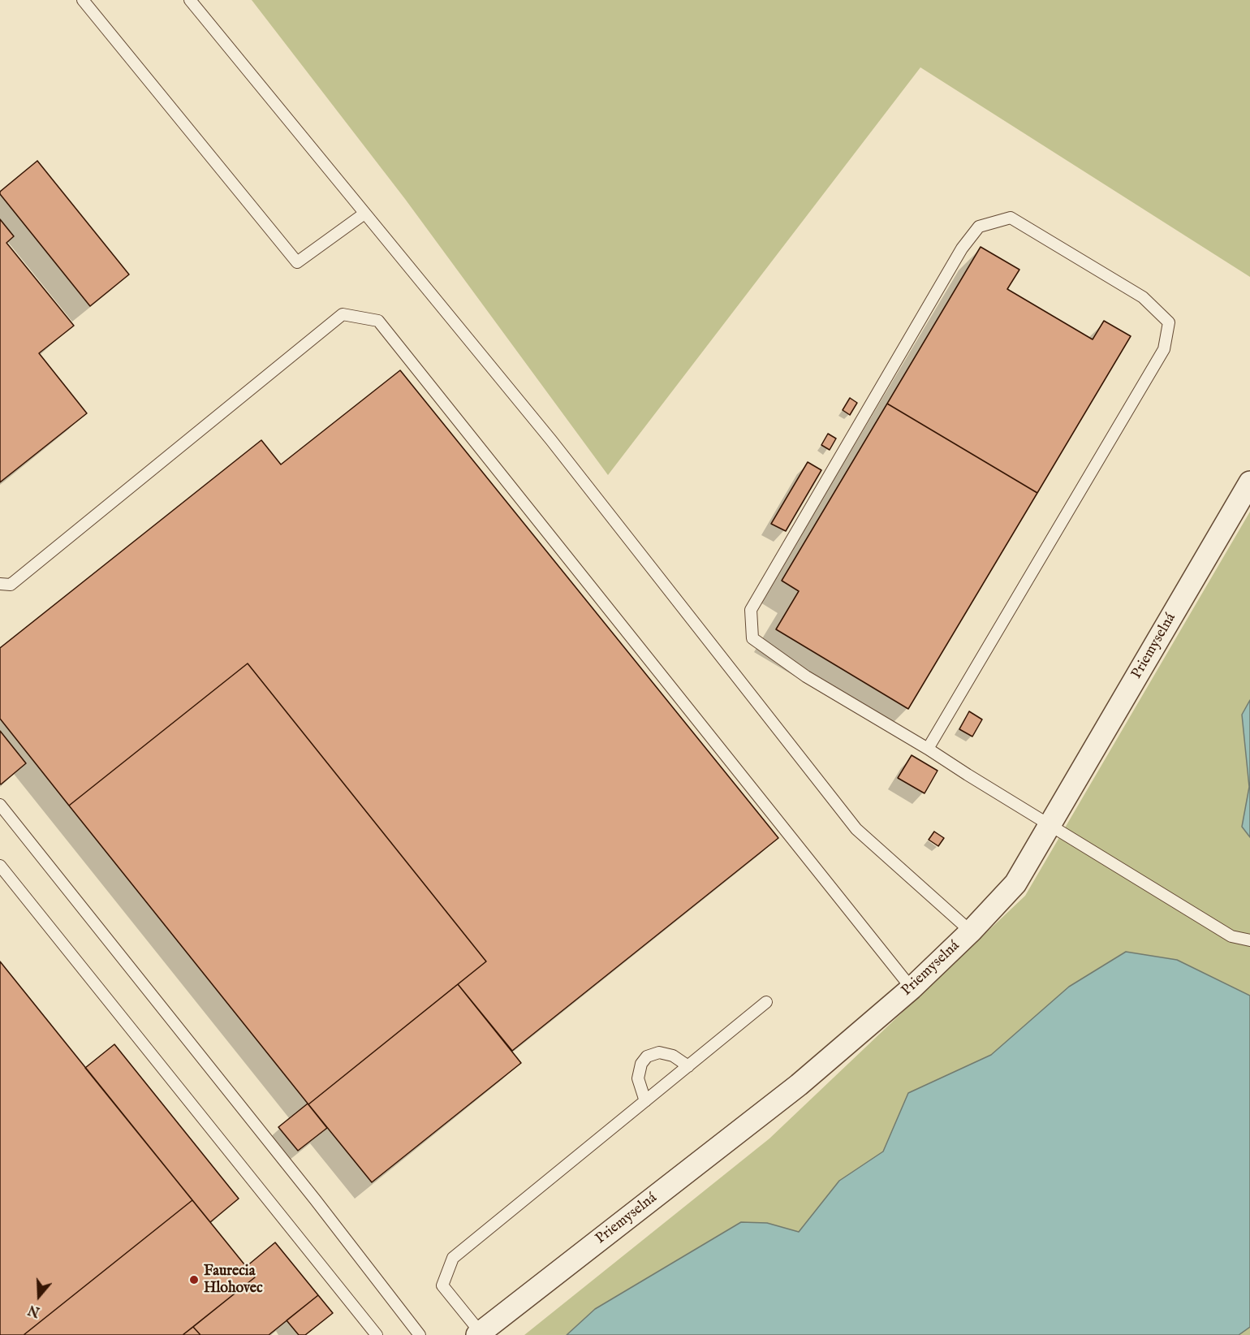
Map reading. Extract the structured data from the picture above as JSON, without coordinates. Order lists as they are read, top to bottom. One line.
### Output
{"streets":{"street":["Priemyselná"]},"places":["Faurecia Hlohovec"],"north":"bottom"}
